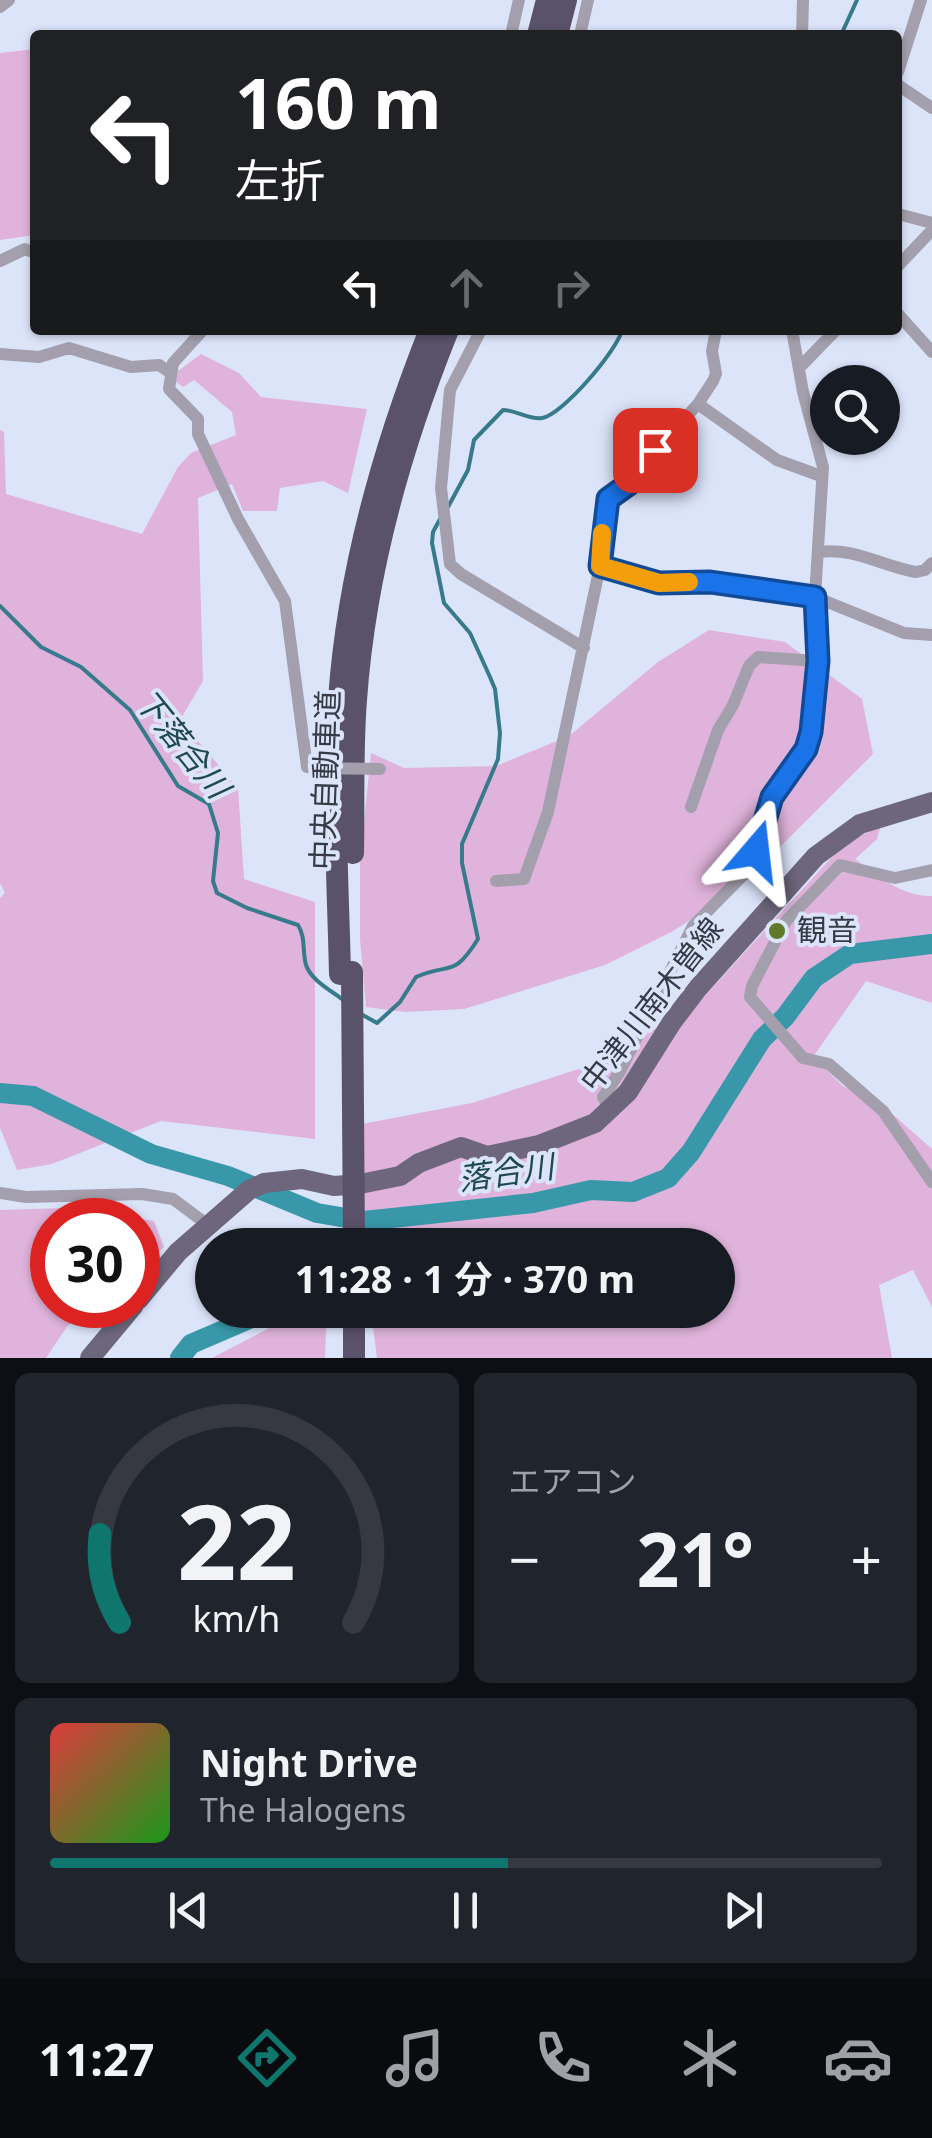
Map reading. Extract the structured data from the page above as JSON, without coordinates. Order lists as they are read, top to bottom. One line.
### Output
{"streets":{"highway":["中央自動車道"],"main road":["中津川南木曽線"]},"water":["下落合川","落合川"],"places":["観音"],"page":{"turn":["160 m","左折"],"limit":"30","trip":"11:28 · 1 分 · 370 m","tile":"エアコン","heat":["−","21°","+"],"song":["Night Drive","The Halogens"],"tabs":"11:27","gauge":["22","km/h"]}}
